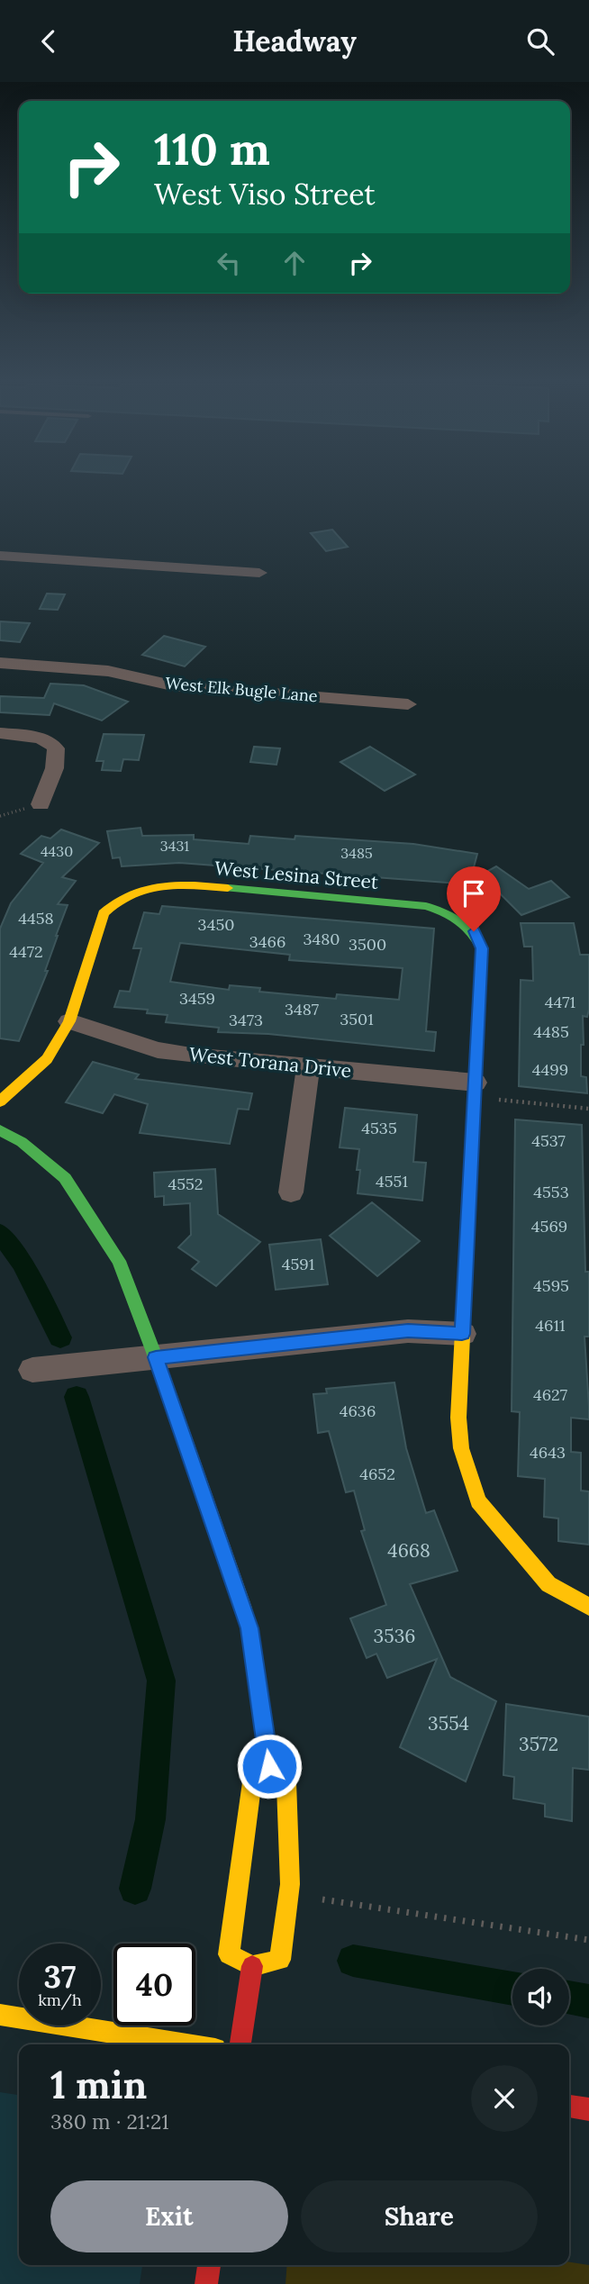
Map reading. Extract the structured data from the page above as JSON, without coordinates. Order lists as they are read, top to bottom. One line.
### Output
{"streets":{"street":["West Elk Bugle Lane","West Lesina Street","West Torana Drive"]},"crossings":[["West Lesina Street","West Torana Drive"]],"house_numbers":["3431","4430","3485","4458","3450","3480","3466","3500","4472","3459","4471","3487","3501","3473","4485","4499","4535","4537","4551","4552","4553","4569","4591","4595","4611","4627","4636","4643","4652","4668","3536","3554","3572"],"page":{"header":"Headway","turn":["110 m","West Viso Street"],"speed":"37 km/h","limit":"40","heading":["1 min","380 m · 21:21"],"buttons":["Exit","Share"]}}
